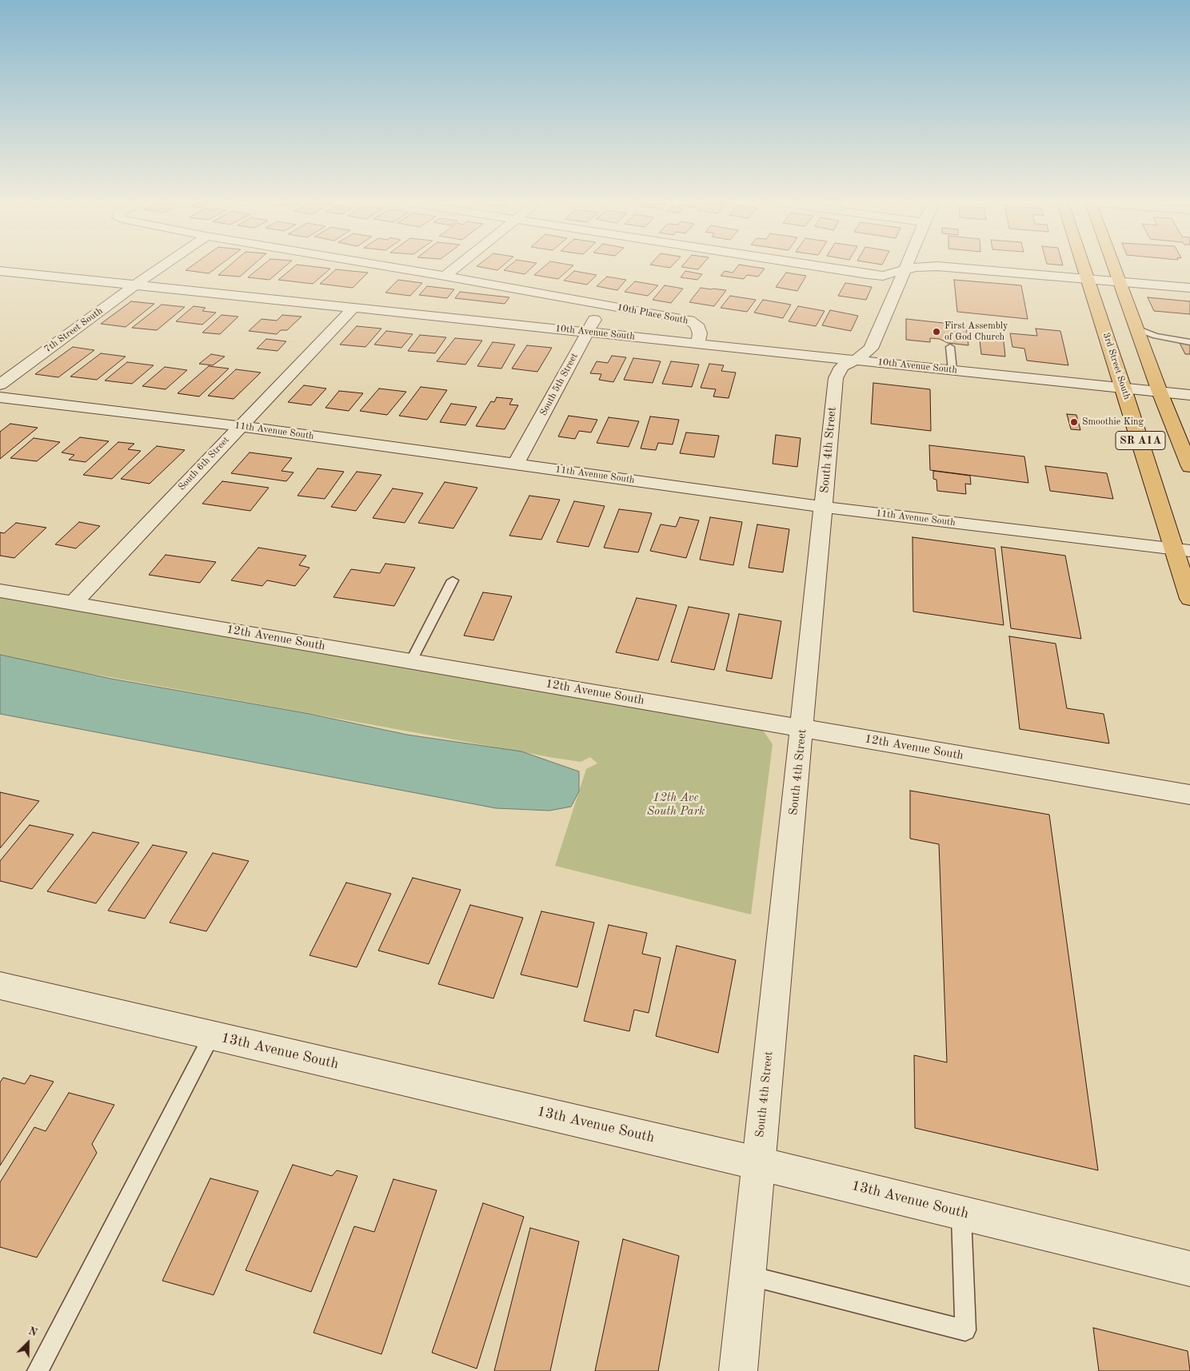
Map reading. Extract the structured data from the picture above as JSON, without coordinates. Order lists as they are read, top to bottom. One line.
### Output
{"streets":{"main road":["3rd Street South","SR A1A"],"street":["10th Place South","7th Street South","10th Avenue South","South 5th Street","11th Avenue South","South 4th Street","South 6th Street","12th Avenue South","13th Avenue South"]},"crossings":[["10th Place South","10th Avenue South"],["10th Place South","South 5th Street"],["7th Street South","10th Avenue South"],["10th Avenue South","3rd Street South"],["10th Avenue South","South 5th Street"],["10th Avenue South","SR A1A"],["10th Avenue South","South 4th Street"],["10th Avenue South","South 6th Street"],["3rd Street South","11th Avenue South"],["South 5th Street","11th Avenue South"],["11th Avenue South","South 4th Street"],["11th Avenue South","South 6th Street"],["South 4th Street","12th Avenue South"],["South 4th Street","13th Avenue South"],["South 6th Street","12th Avenue South"]],"parks":["12th Ave South Park"],"places":["First Assembly of God Church","Smoothie King"],"north":"top right"}
